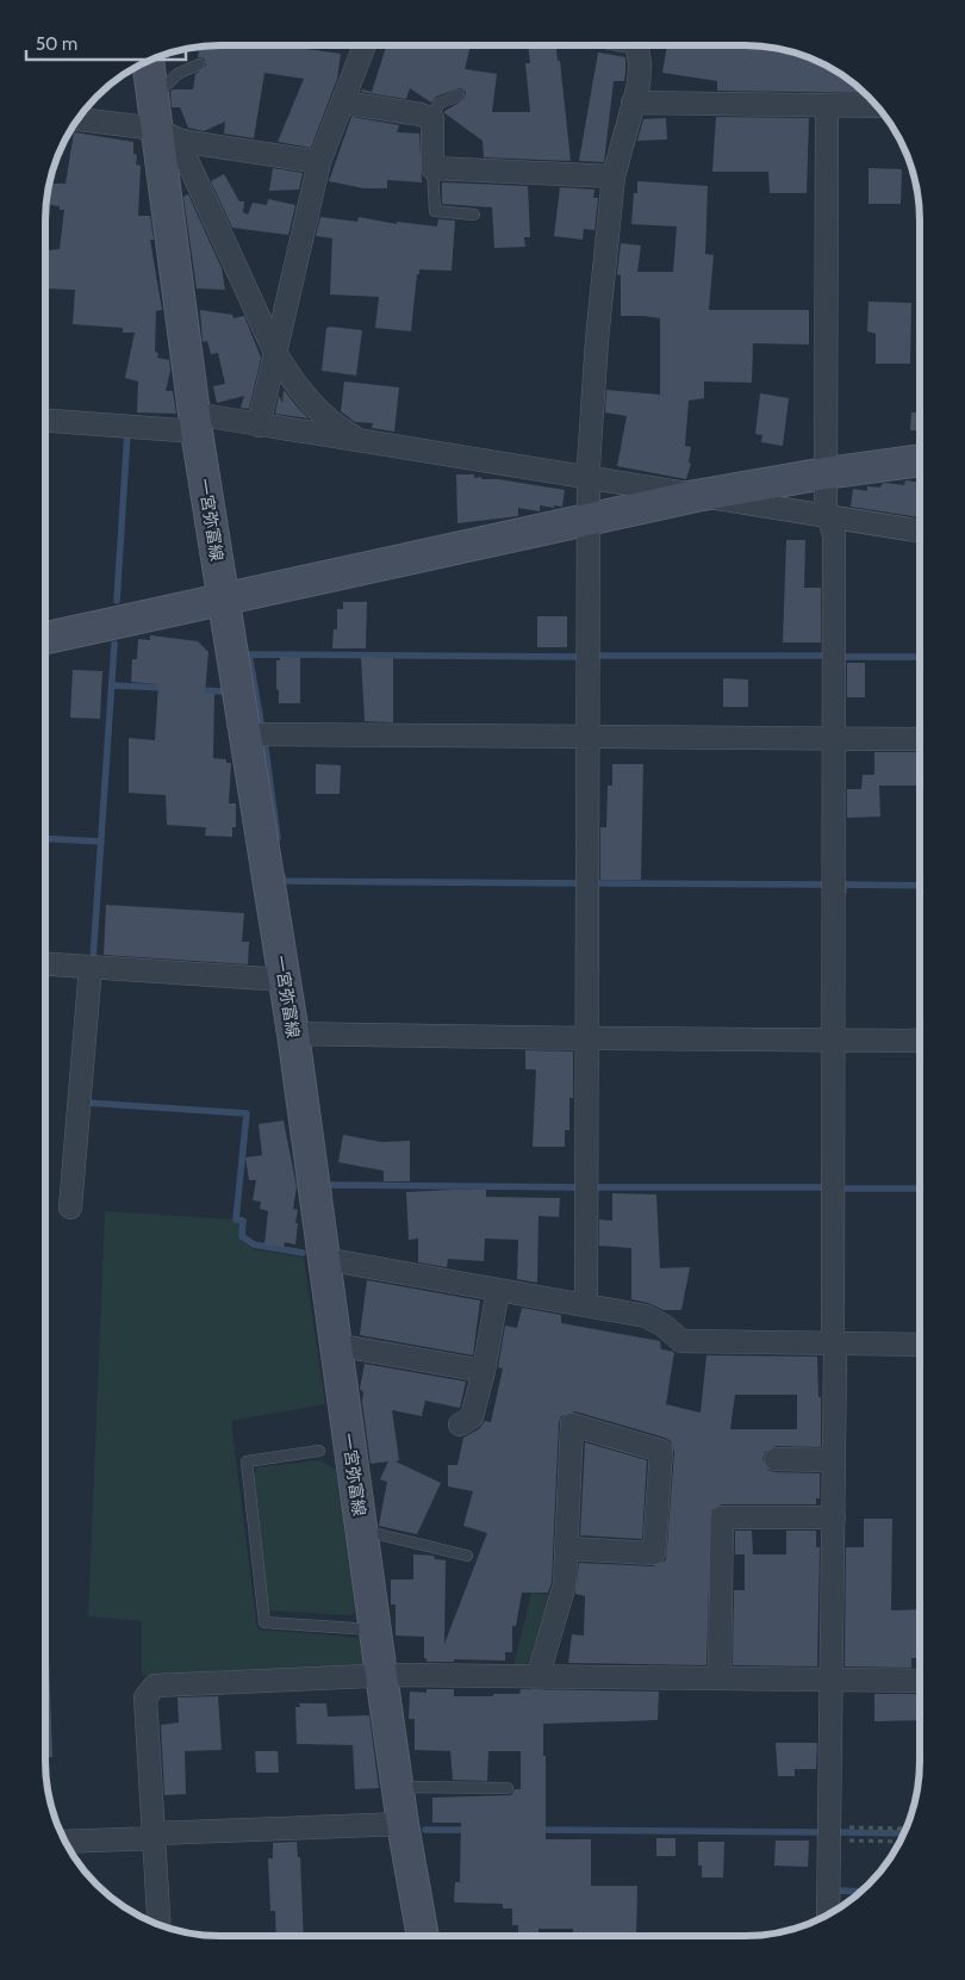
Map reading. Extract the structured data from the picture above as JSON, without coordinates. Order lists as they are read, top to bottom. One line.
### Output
{"streets":{"main road":["一宮弥富線"]},"scale_bar":"50 m"}
